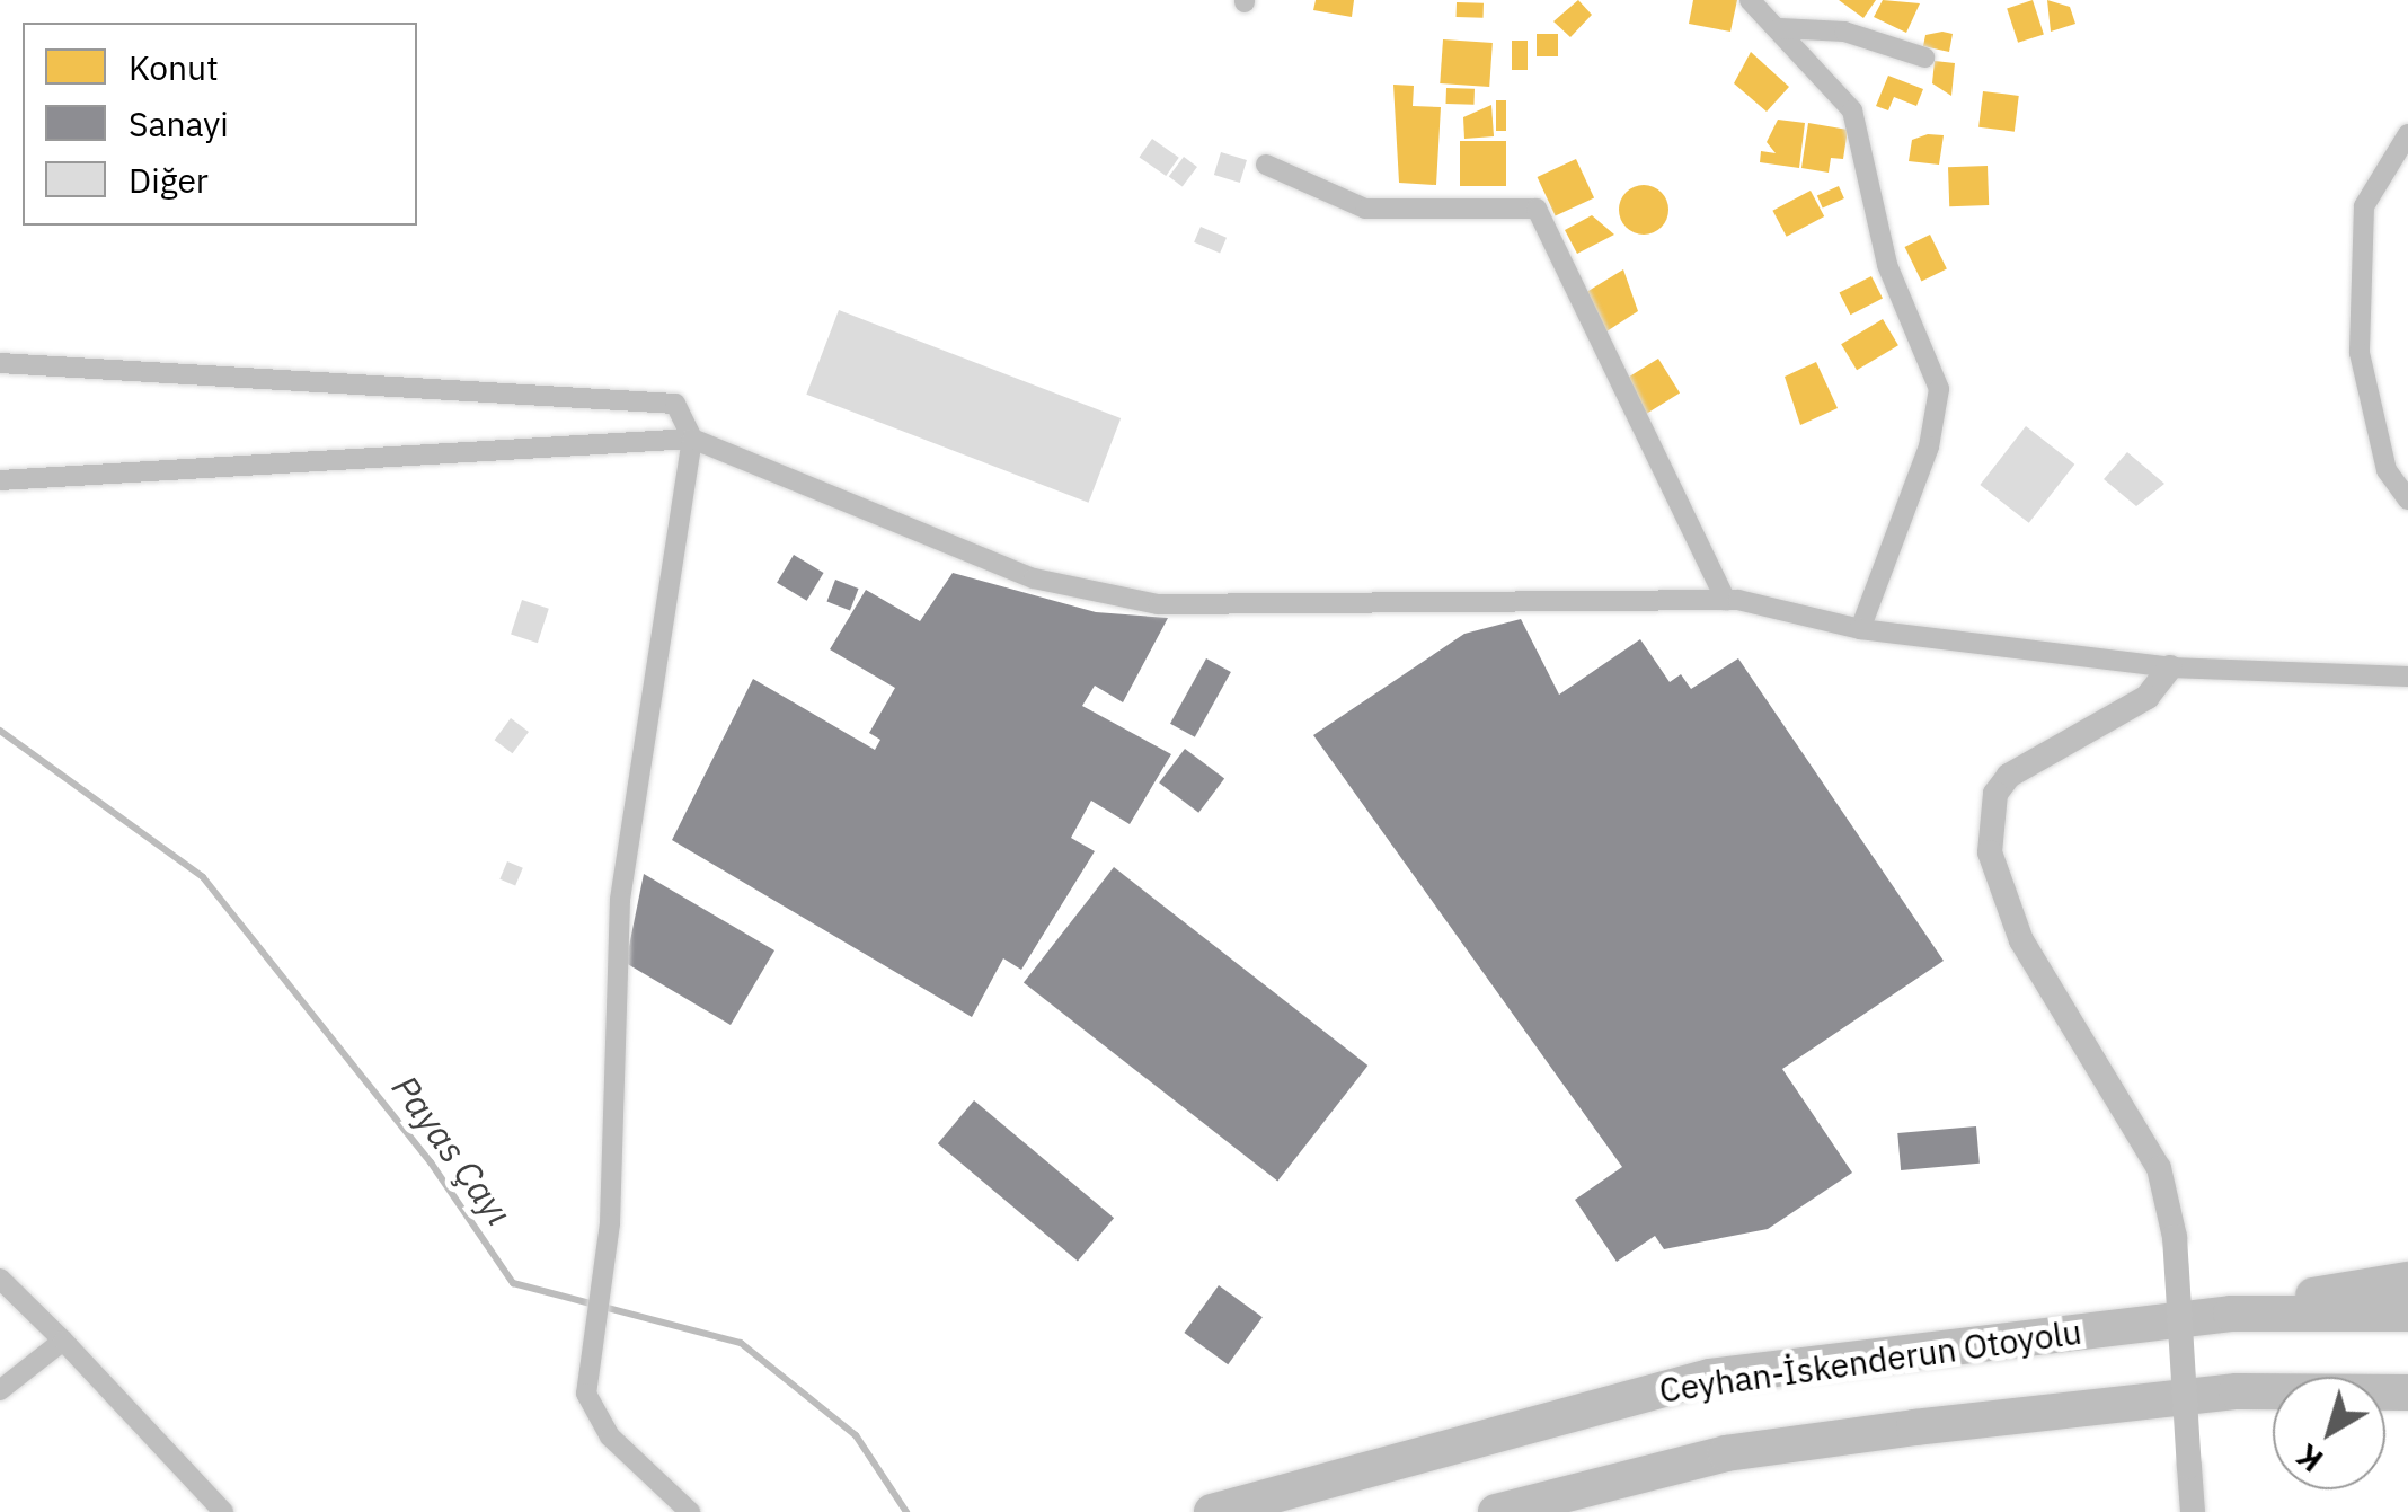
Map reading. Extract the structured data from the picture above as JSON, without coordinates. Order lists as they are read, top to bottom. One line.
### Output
{"streets":{"highway":["Ceyhan-İskenderun Otoyolu"]},"water":["Payas Çayı"],"legend":["Konut","Sanayi","Diğer"],"north":"bottom left"}
